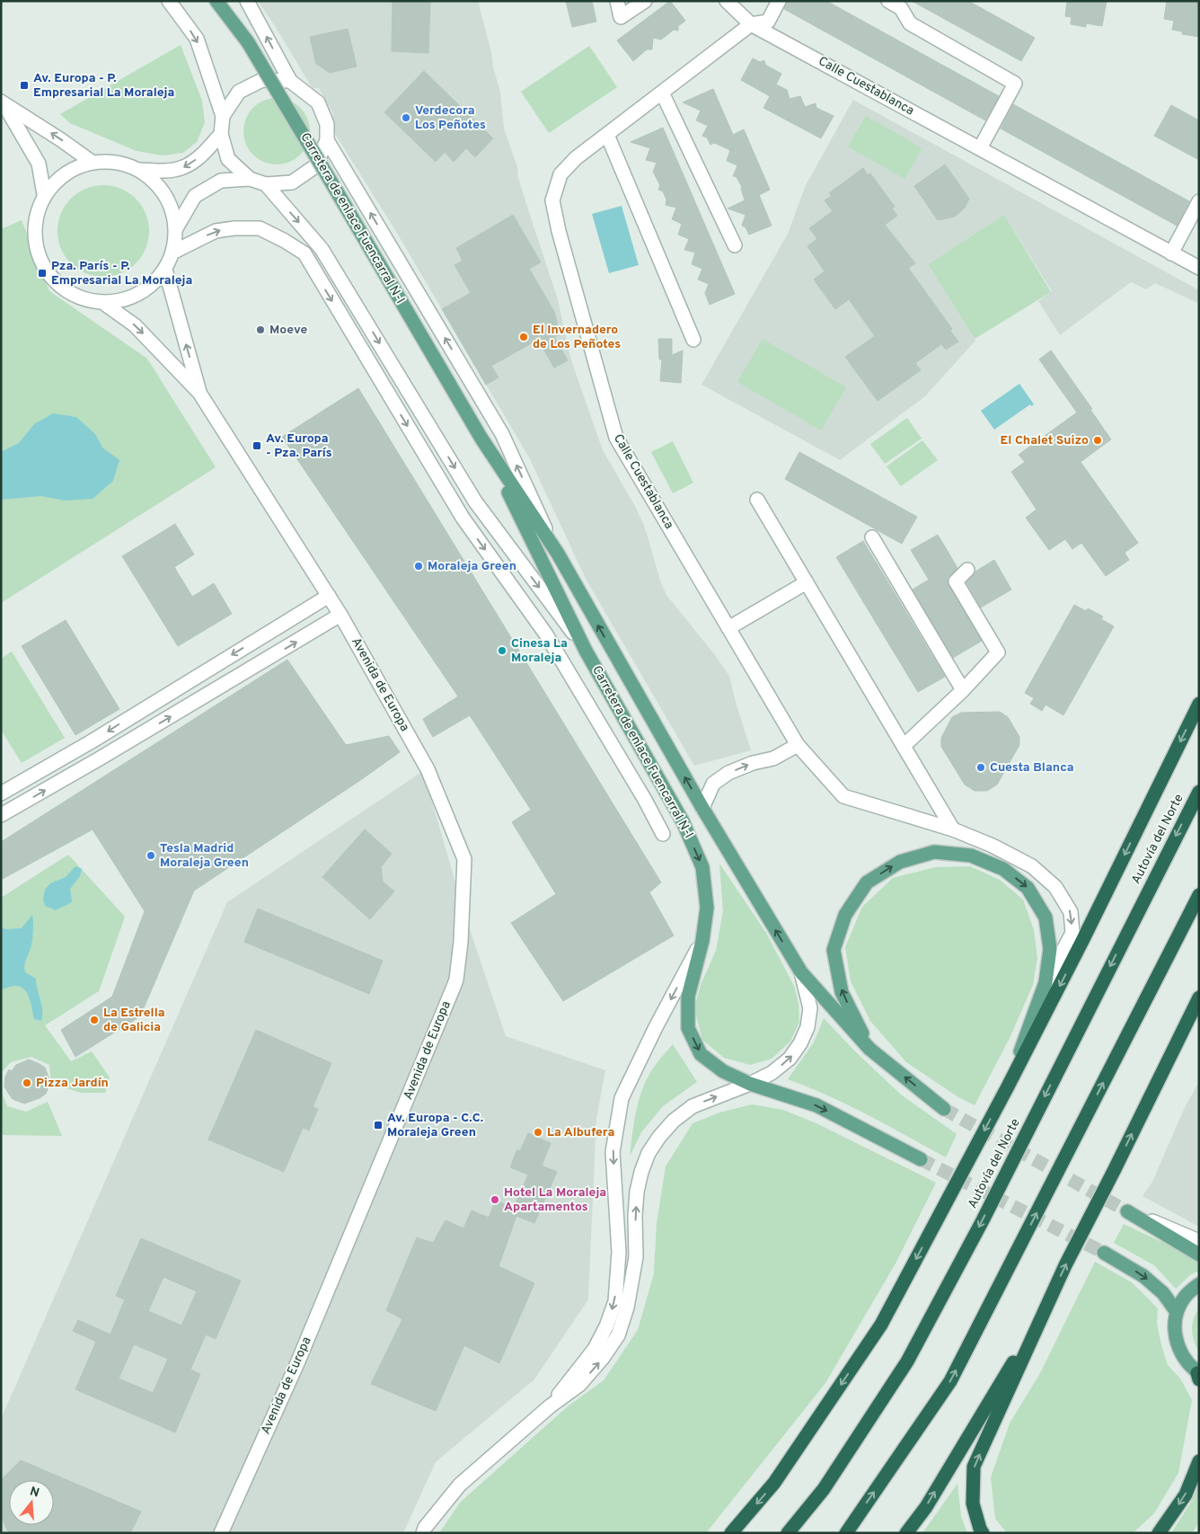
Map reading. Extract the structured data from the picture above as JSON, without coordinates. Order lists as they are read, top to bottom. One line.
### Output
{"streets":{"highway":["Autovía del Norte"],"main road":["Carretera de enlace Fuencarral N-I"],"street":["Calle Cuestablanca","Avenida de Europa"]},"crossings":[["Calle Cuestablanca","Carretera de enlace Fuencarral N-I"]],"places":{"transit":["Av. Europa - P. Empresarial La Moraleja","Pza. París - P. Empresarial La Moraleja","Av. Europa - Pza. París","Av. Europa - C.C. Moraleja Green"],"other":["Verdecora Los Peñotes","Moeve","El Invernadero de Los Peñotes","El Chalet Suizo","Moraleja Green","Cinesa La Moraleja","Cuesta Blanca","Tesla Madrid Moraleja Green","La Estrella de Galicia","Pizza Jardín","La Albufera","Hotel La Moraleja Apartamentos"]},"north":"top"}
